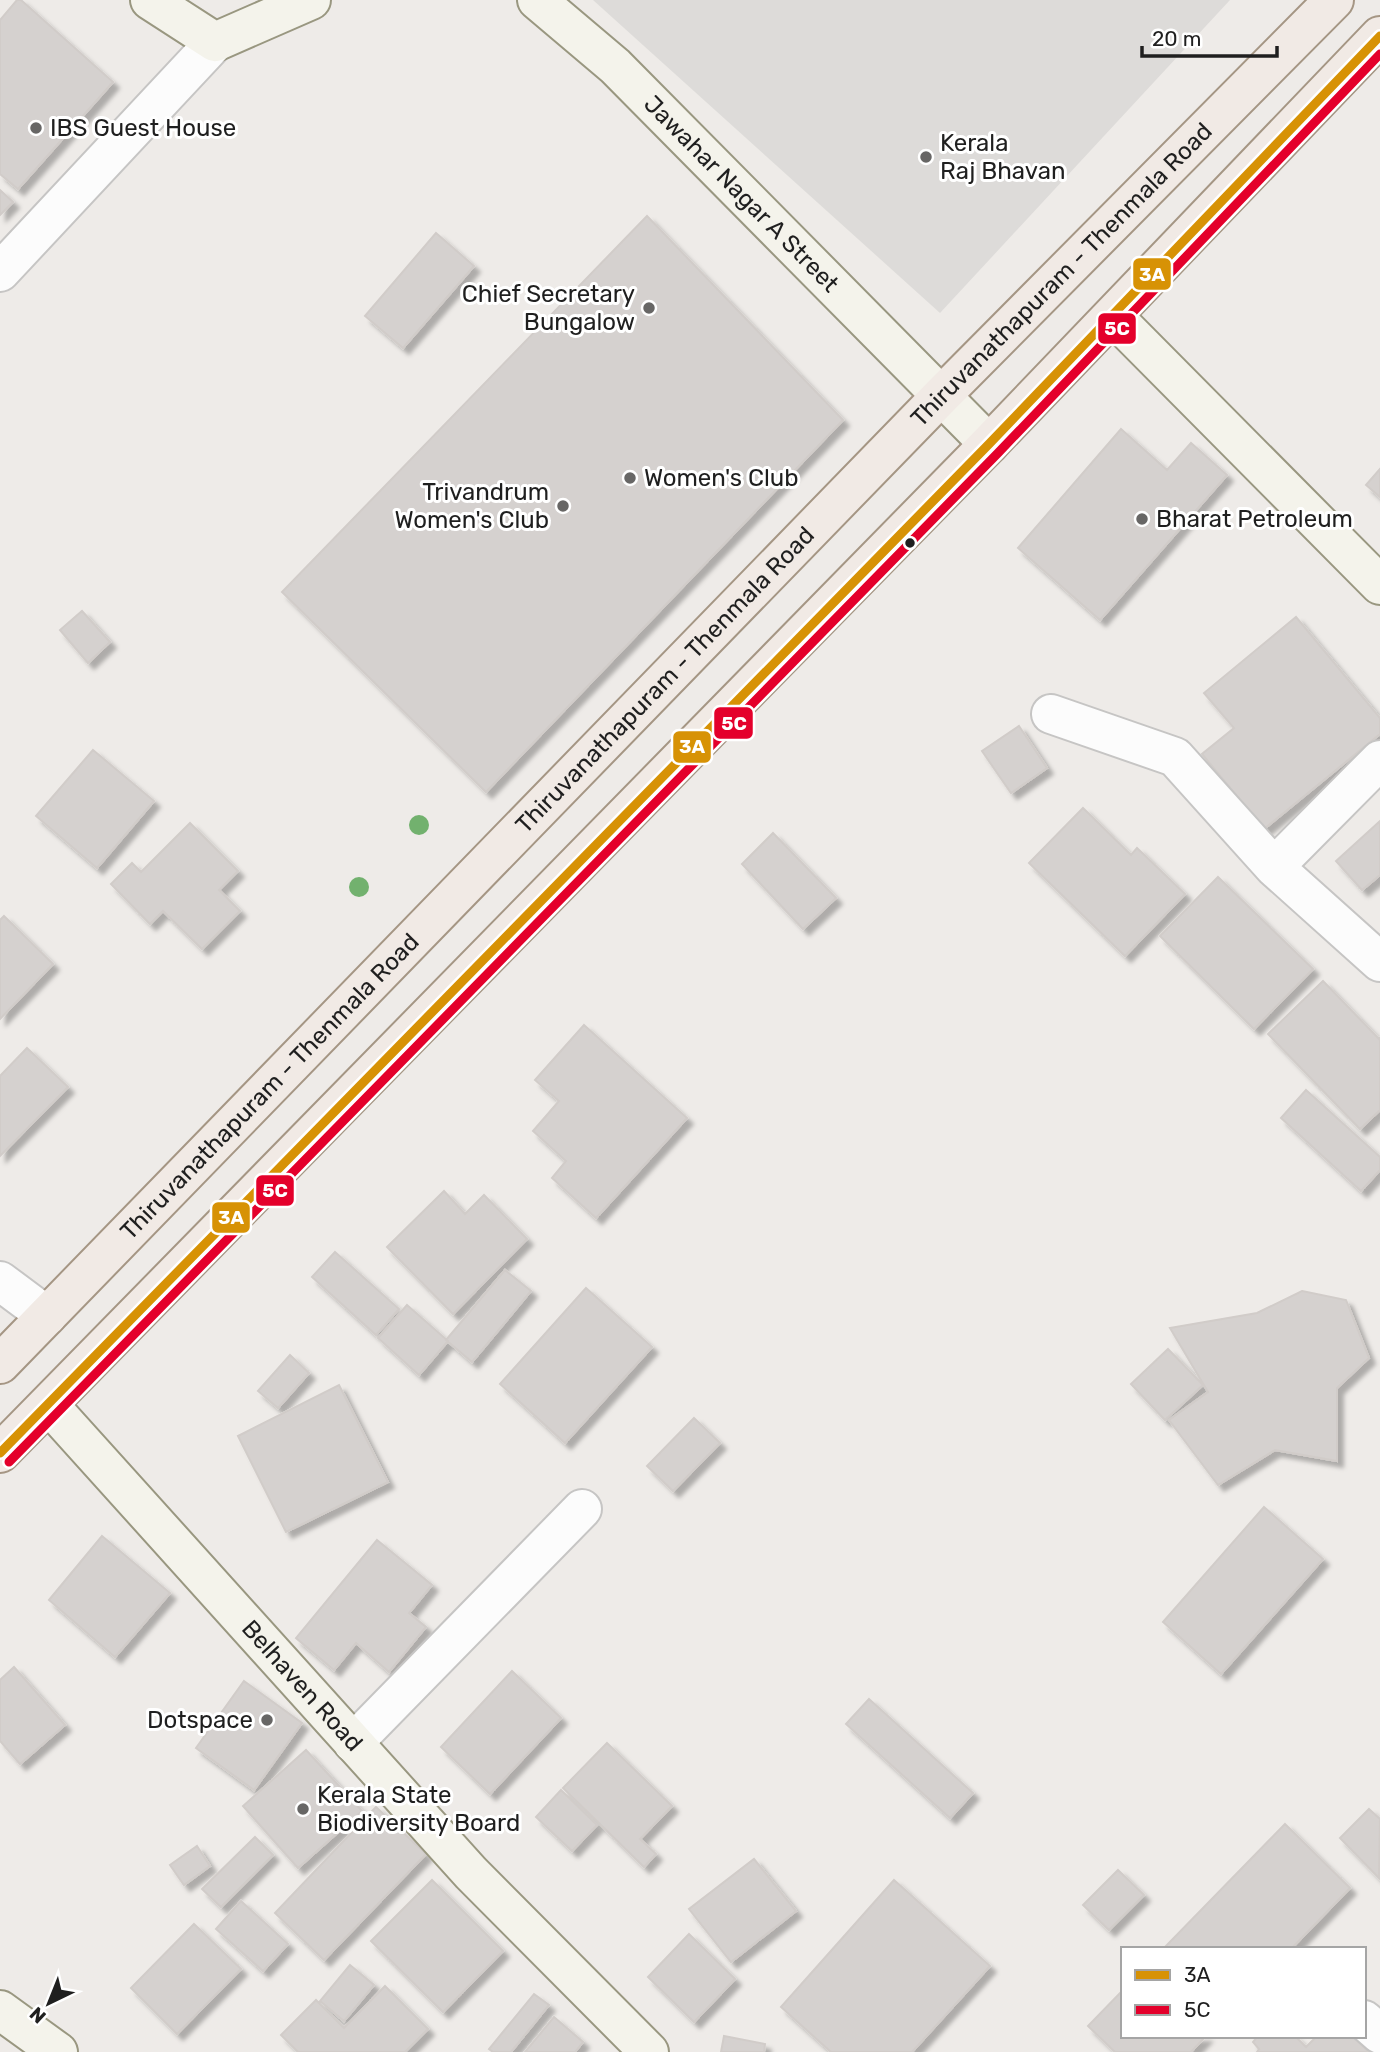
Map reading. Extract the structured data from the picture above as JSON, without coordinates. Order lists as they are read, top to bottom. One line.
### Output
{"streets":{"main road":["Thiruvanathapuram - Thenmala Road"],"street":["Jawahar Nagar A Street","Belhaven Road"]},"crossings":[["Jawahar Nagar A Street","Thiruvanathapuram - Thenmala Road"]],"places":["IBS Guest House","Kerala Raj Bhavan","Chief Secretary Bungalow","Women's Club","Trivandrum Women's Club","Bharat Petroleum","Dotspace","Kerala State Biodiversity Board"],"lines":["transit line 3A","transit line 5C"],"legend":["3A","5C"],"scale_bar":"20 m","north":"bottom left"}
